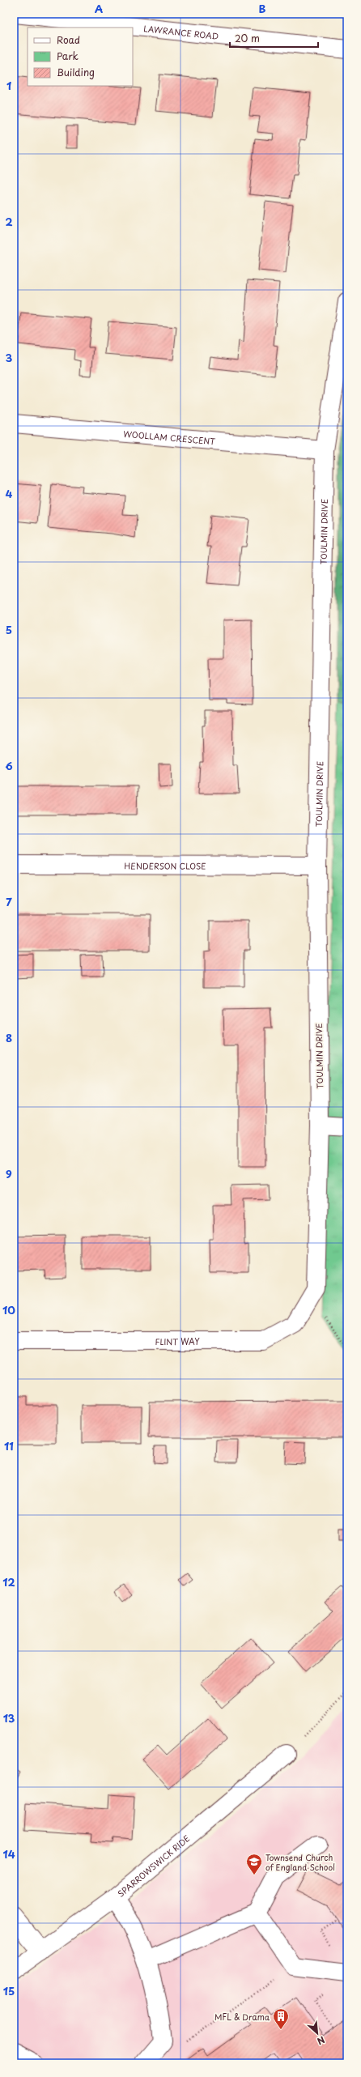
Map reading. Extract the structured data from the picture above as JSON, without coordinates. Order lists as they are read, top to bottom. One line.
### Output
{"streets":{"street":["LAWRANCE ROAD","WOOLLAM CRESCENT","TOULMIN DRIVE","HENDERSON CLOSE","FLINT WAY","SPARROWSWICK RIDE"]},"crossings":[["WOOLLAM CRESCENT","TOULMIN DRIVE"],["TOULMIN DRIVE","HENDERSON CLOSE"],["TOULMIN DRIVE","FLINT WAY"]],"places":{"school or university":["Townsend Church of England School"],"building":["MFL & Drama"]},"legend":["Road","Park","Building"],"scale_bar":"20 m","north":"bottom right","grid":{"columns":["A","B"],"rows":["1","2","3","4","5","6","7","8","9","10","11","12","13","14","15"]}}
